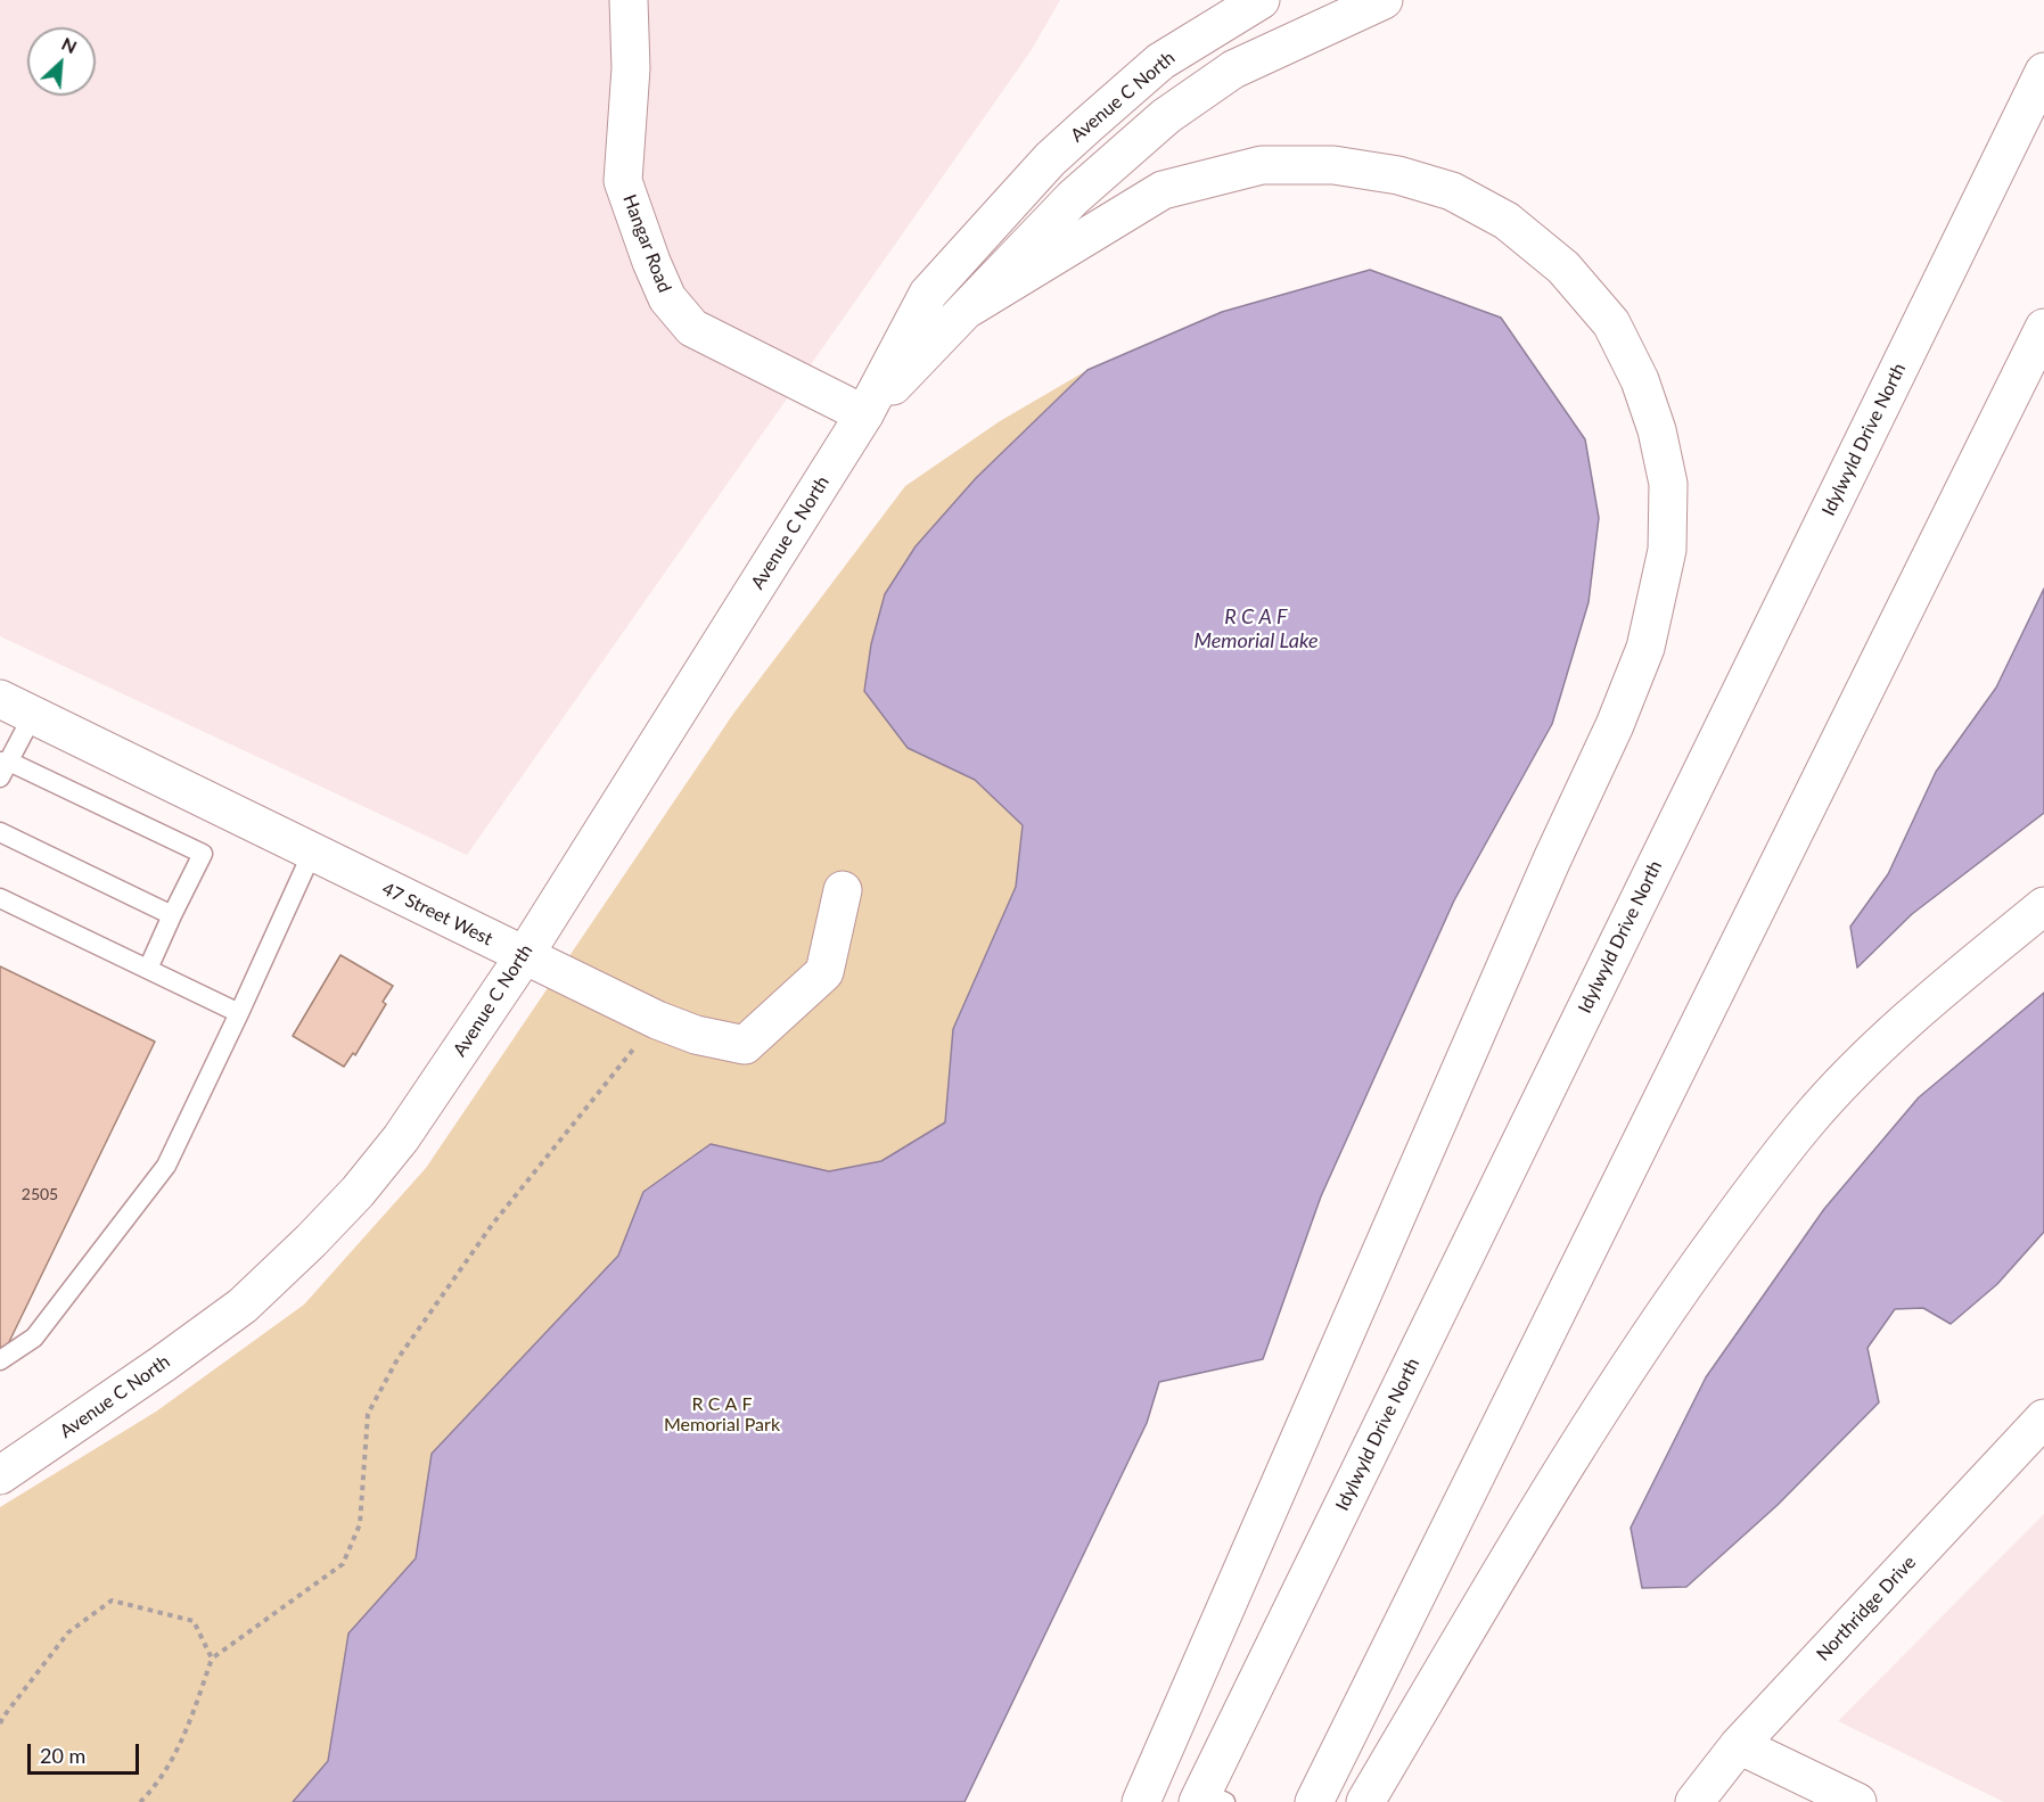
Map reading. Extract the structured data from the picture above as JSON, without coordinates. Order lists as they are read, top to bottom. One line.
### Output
{"streets":{"main road":["Avenue C North","Hangar Road","Idylwyld Drive North","47 Street West","Northridge Drive"]},"crossings":[["Avenue C North","Hangar Road"],["Avenue C North","47 Street West"]],"water":["R C A F Memorial Lake"],"parks":["R C A F Memorial Park"],"house_numbers":["2505"],"scale_bar":"20 m","north":"top right"}
